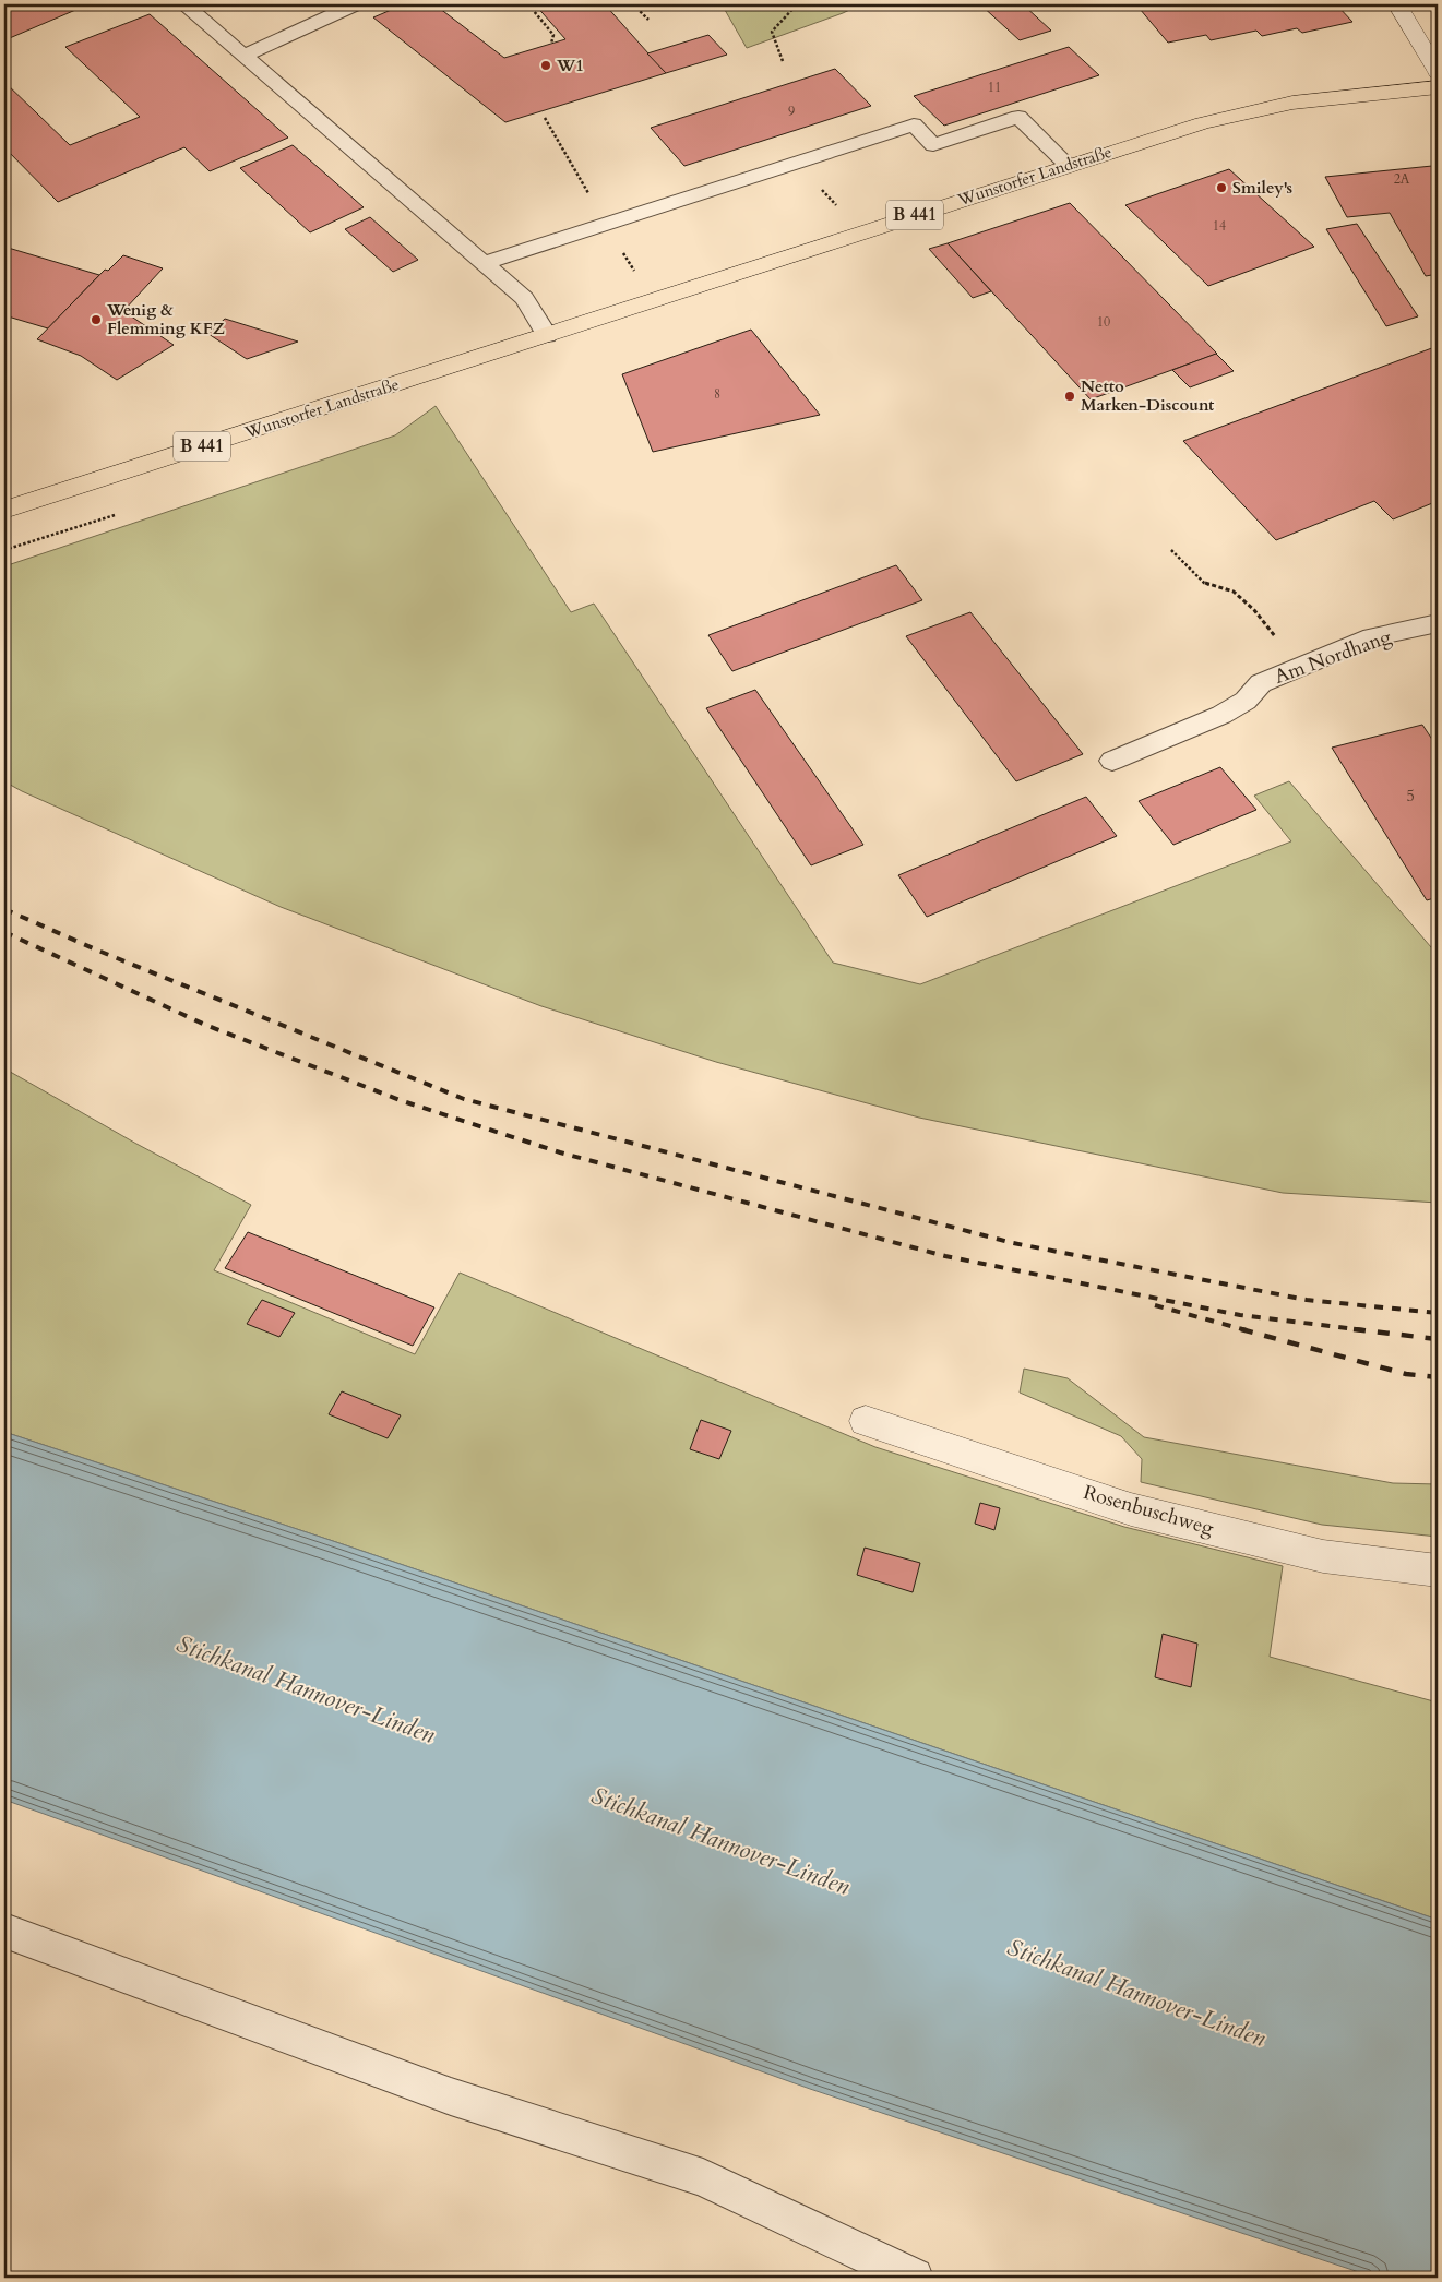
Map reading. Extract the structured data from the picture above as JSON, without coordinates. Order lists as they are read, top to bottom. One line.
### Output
{"streets":{"main road":["Wunstorfer Landstraße","B 441"],"street":["Rosenbuschweg"],"lane":["Am Nordhang"]},"water":["Stichkanal Hannover-Linden"],"places":["W1","Smiley's","Wenig & Flemming KFZ","Netto Marken-Discount"],"house_numbers":["11","9","2A","14","10","8","5"]}
